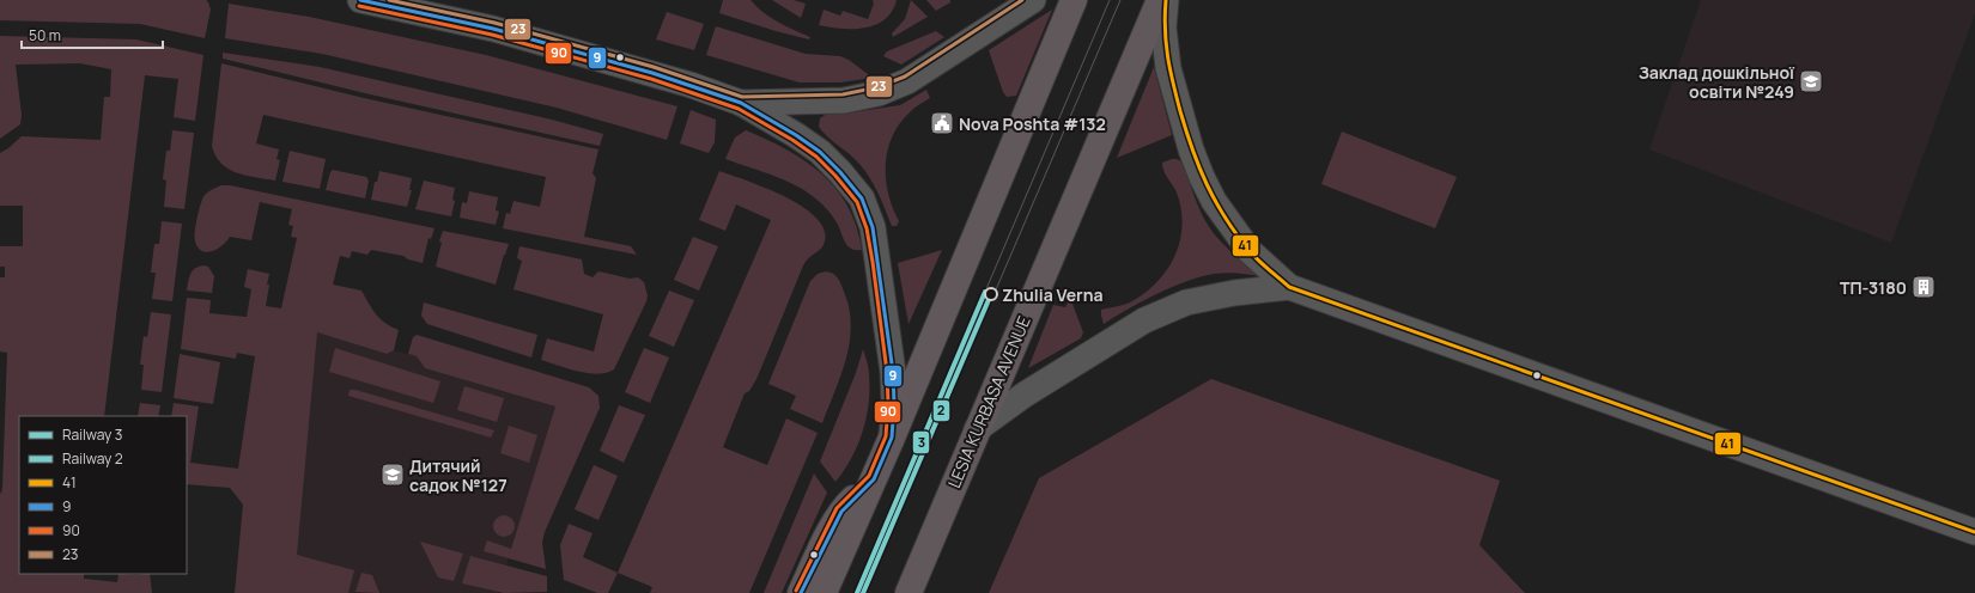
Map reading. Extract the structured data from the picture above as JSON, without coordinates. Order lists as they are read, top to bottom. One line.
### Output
{"streets":{"main road":["LESIA KURBASA AVENUE"]},"places":{"school or university":["Заклад дошкільної освіти №249","Дитячий садок №127"],"public building":["Nova Poshta #132"],"building":["ТП-3180"],"other":["Zhulia Verna"]},"lines":["transit line 41","transit line 9","transit line 23","transit line 90","rail line 3","rail line 2"],"legend":["Railway 3","Railway 2","41","9","90","23"],"scale_bar":"50 m"}
